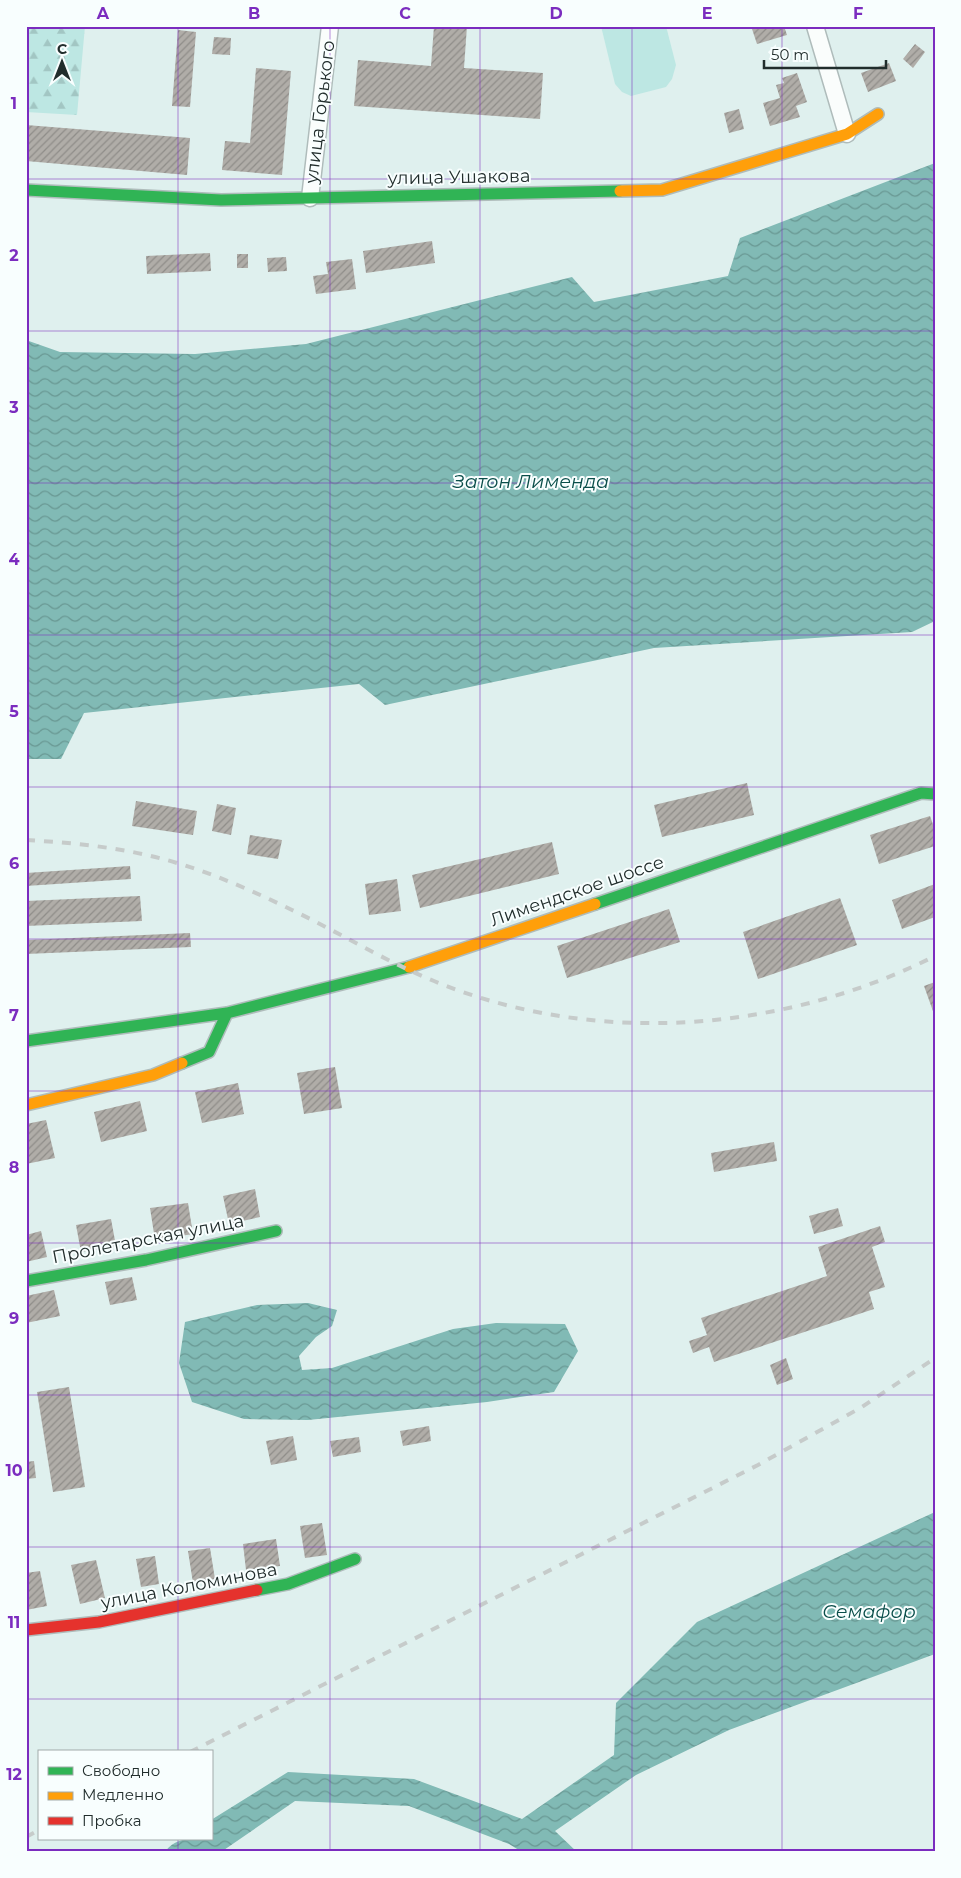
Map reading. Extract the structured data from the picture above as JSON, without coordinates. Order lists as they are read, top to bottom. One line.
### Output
{"streets":{"street":["улица Горького","улица Ушакова","Лимендское шоссе","Пролетарская улица","улица Коломинова"]},"crossings":[["улица Горького","улица Ушакова"]],"water":["Затон Лименда","Семафор"],"legend":["Свободно","Медленно","Пробка"],"scale_bar":"50 m","north":"top","grid":{"columns":["A","B","C","D","E","F"],"rows":["1","2","3","4","5","6","7","8","9","10","11","12"]}}
